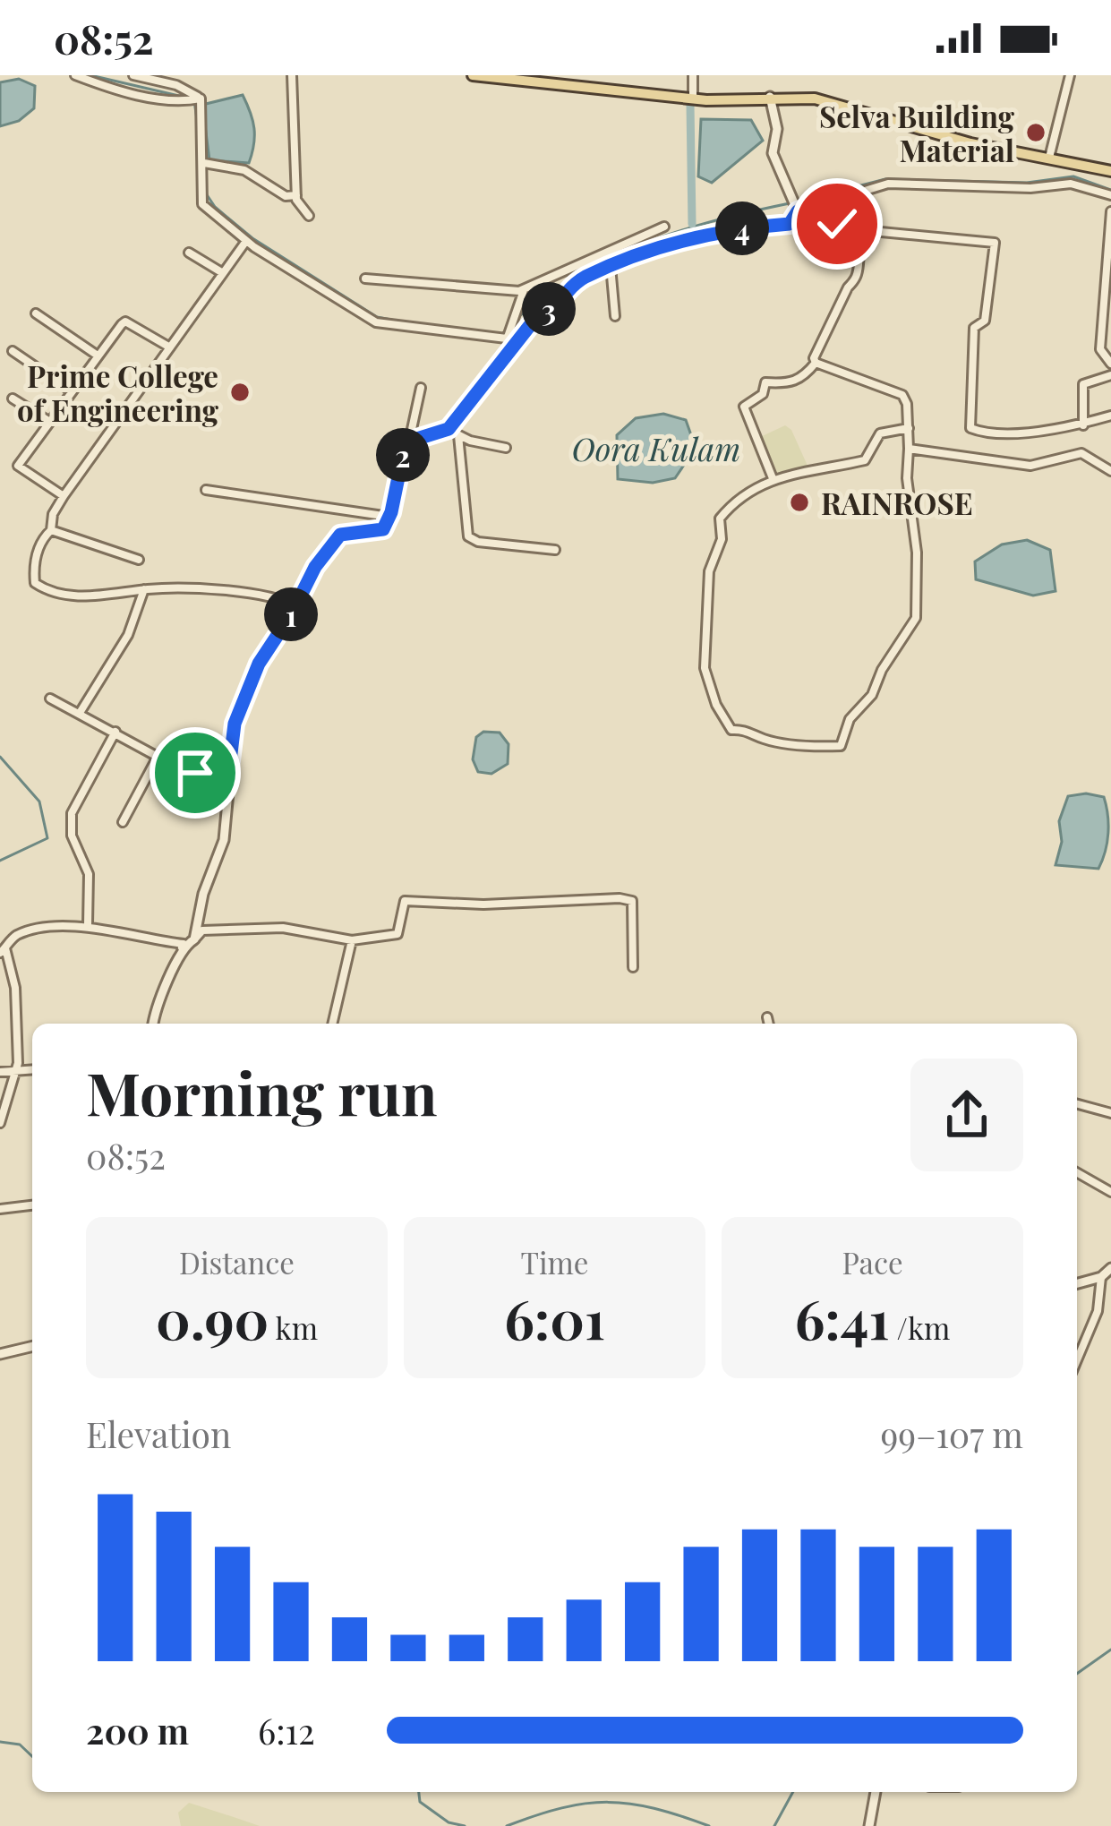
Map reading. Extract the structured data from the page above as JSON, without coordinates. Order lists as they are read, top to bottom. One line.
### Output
{"water":["Oora Kulam"],"places":["Selva Building Material","Prime College of Engineering","RAINROSE"],"page":{"status":"08:52","pins":["4","3","2","1"],"heading":["Morning run","08:52"],"stats":[["Distance","0.90 km"],["Time","6:01"],["Pace","6:41 /km"]],"chart":["Elevation","99–107 m"],"list":[{"name":"200 m","note":"6:12"}]}}
